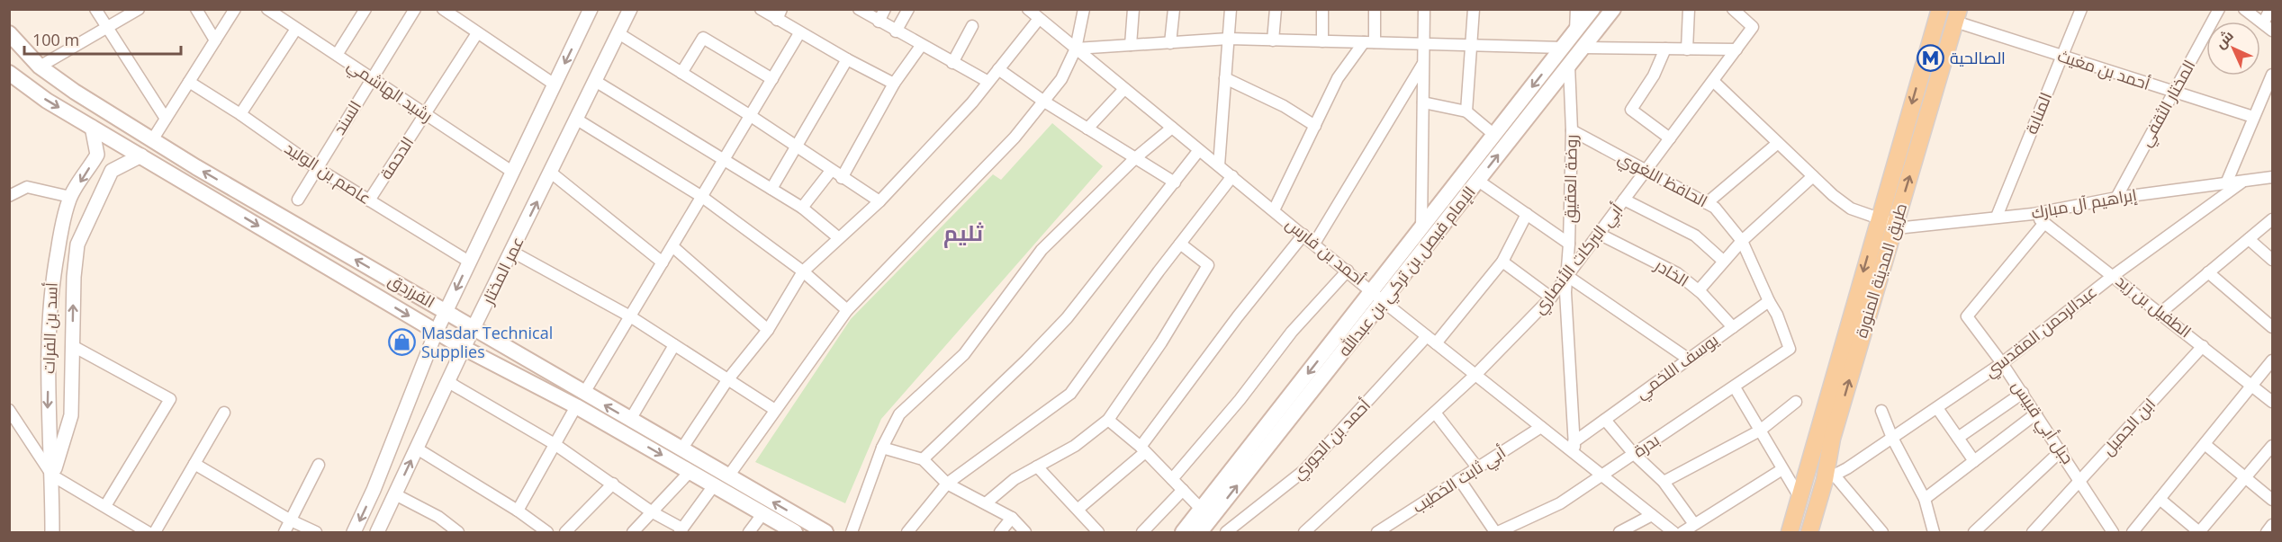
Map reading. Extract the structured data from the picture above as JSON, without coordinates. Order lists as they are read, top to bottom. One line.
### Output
{"streets":{"main road":["طريق المدينة المنورة","الإمام فيصل بن تركي بن عبدالله","الفرزدق"],"street":["أحمد بن مغيث","رشيد الهاشمي","المختار الثقفي","المنابة","السند","الدحمة","عاصم بن الوليد","روضة العقيق","الحافظ اللغوي","إبراهيم آل مبارك","أحمد بن فارس","أبي البركات الأنصاري","عمر المختار","الخادر","الطفيل بن زيد","أسد بن الفرات","عبدالرحمن المقدسي","يوسف اللخمي","جبل أبي قبيس","ابن الجميل","أحمد بن الجوري","بدرة","أبي ثابت الخطيب"]},"crossings":[["أحمد بن مغيث","المختار الثقفي"],["أحمد بن مغيث","المنابة"],["أحمد بن مغيث","طريق المدينة المنورة"],["رشيد الهاشمي","السند"],["رشيد الهاشمي","الدحمة"],["المختار الثقفي","إبراهيم آل مبارك"],["المنابة","إبراهيم آل مبارك"],["السند","عاصم بن الوليد"],["الدحمة","عاصم بن الوليد"],["روضة العقيق","الحافظ اللغوي"],["روضة العقيق","أحمد بن فارس"],["روضة العقيق","أبي البركات الأنصاري"],["روضة العقيق","الإمام فيصل بن تركي بن عبدالله"],["روضة العقيق","يوسف اللخمي"],["الحافظ اللغوي","أبي البركات الأنصاري"],["الحافظ اللغوي","يوسف اللخمي"],["الحافظ اللغوي","بدرة"],["إبراهيم آل مبارك","أبي البركات الأنصاري"],["إبراهيم آل مبارك","طريق المدينة المنورة"],["إبراهيم آل مبارك","الطفيل بن زيد"],["إبراهيم آل مبارك","عبدالرحمن المقدسي"],["أحمد بن فارس","أبي البركات الأنصاري"],["أحمد بن فارس","الإمام فيصل بن تركي بن عبدالله"],["أحمد بن فارس","يوسف اللخمي"],["أحمد بن فارس","أحمد بن الجوري"],["أحمد بن فارس","بدرة"],["أحمد بن فارس","أبي ثابت الخطيب"],["أبي البركات الأنصاري","الخادر"],["عمر المختار","الفرزدق"],["طريق المدينة المنورة","عبدالرحمن المقدسي"],["الخادر","يوسف اللخمي"],["الفرزدق","أسد بن الفرات"],["الطفيل بن زيد","عبدالرحمن المقدسي"],["الطفيل بن زيد","جبل أبي قبيس"],["الطفيل بن زيد","ابن الجميل"],["عبدالرحمن المقدسي","جبل أبي قبيس"],["يوسف اللخمي","بدرة"],["جبل أبي قبيس","ابن الجميل"]],"districts":["ثليم"],"places":{"metro station":["الصالحية"],"shop":["Masdar Technical Supplies"]},"scale_bar":"100 m","north":"top left"}
